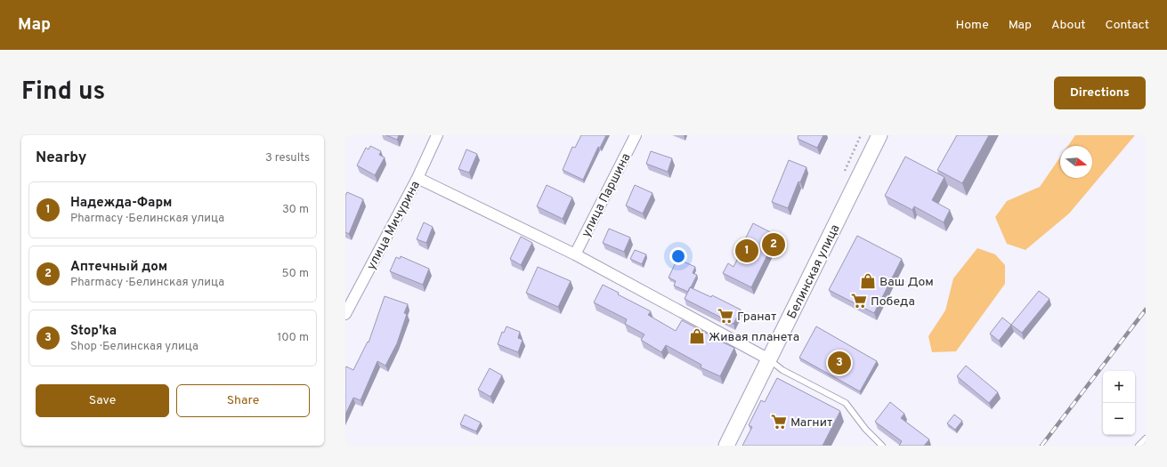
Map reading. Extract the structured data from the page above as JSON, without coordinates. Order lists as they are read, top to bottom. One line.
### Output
{"streets":{"main road":["Белинская улица"],"street":["улица Паршина","улица Мичурина"]},"places":{"shop":["Ваш Дом","Живая планета"],"supermarket":["Победа","Гранат","Магнит"]},"north":"right","page":{"header":"Map","nav":["Home","Map","About","Contact"],"title":"Find us","buttons":["Directions",["Save","Share"]],"heading":["Nearby","3 results"],"list":[{"mark":"1","name":"Надежда-Фарм","note":"Pharmacy · Белинская улица","value":"30 m"},{"mark":"2","name":"Аптечный дом","note":"Pharmacy · Белинская улица","value":"50 m"},{"mark":"3","name":"Stop'ka","note":"Shop · Белинская улица","value":"100 m"}],"pins":["2","1","3"],"map_buttons":["+","−"]}}
